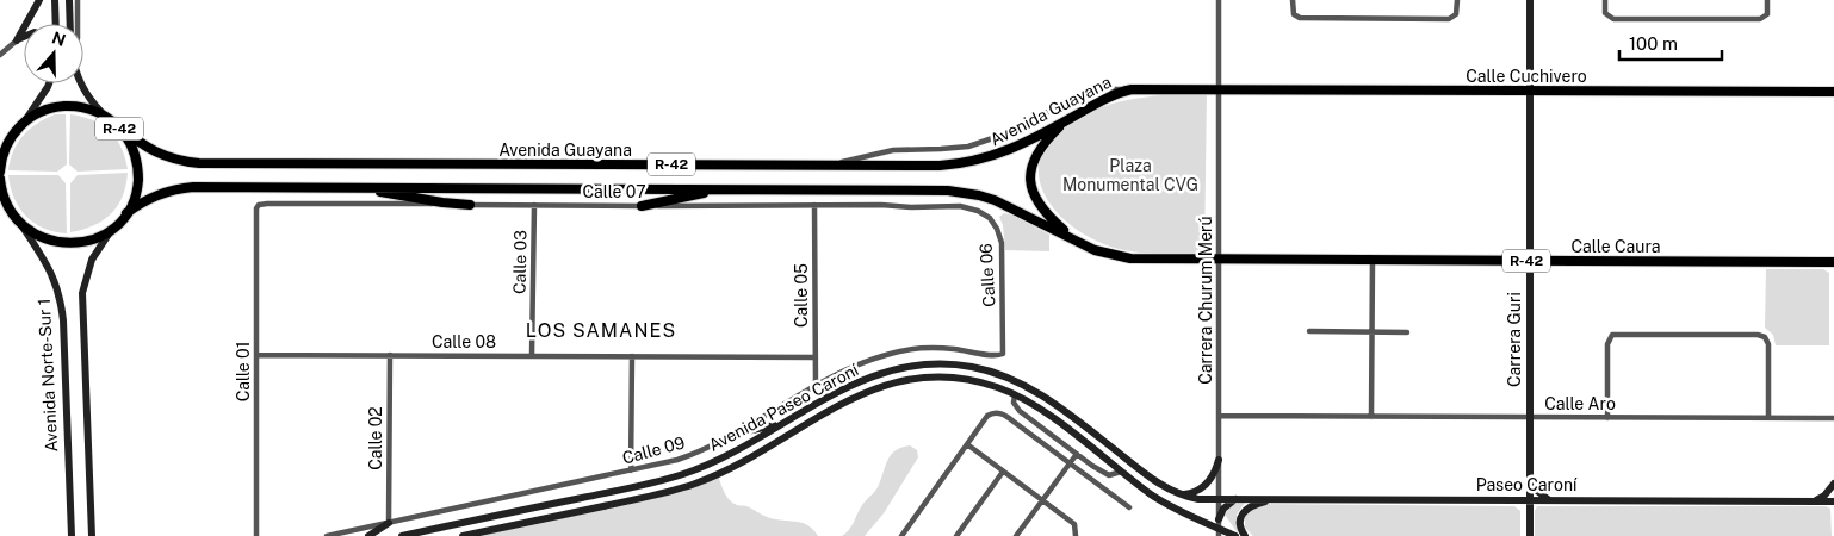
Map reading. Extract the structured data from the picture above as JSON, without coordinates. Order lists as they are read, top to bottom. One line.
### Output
{"streets":{"main road":["Calle Cuchivero","Avenida Guayana","R-42","Calle Caura"],"street":["Calle 07","Calle 03","Calle 06","Calle 05","Carrera Churum Merú","Carrera Guri","Calle 08","Calle 01","Avenida Norte-Sur 1","Calle Aro","Avenida Paseo Caroní","Calle 02","Calle 09","Paseo Caroní"]},"crossings":[["Calle Cuchivero","Avenida Guayana"],["Calle Cuchivero","R-42"],["Calle Cuchivero","Calle Caura"],["Calle Cuchivero","Carrera Churum Merú"],["Calle Cuchivero","Carrera Guri"],["Avenida Guayana","R-42"],["Avenida Guayana","Calle Caura"],["Avenida Guayana","Carrera Churum Merú"],["R-42","Calle Caura"],["R-42","Carrera Churum Merú"],["R-42","Avenida Norte-Sur 1"],["Calle 07","Calle 03"],["Calle 07","Calle 06"],["Calle 07","Calle 05"],["Calle 07","Calle 01"],["Calle Caura","Carrera Churum Merú"],["Calle Caura","Carrera Guri"],["Calle 03","Calle 08"],["Calle 06","Calle 09"],["Calle 05","Calle 08"],["Calle 05","Calle 09"],["Carrera Churum Merú","Calle Aro"],["Carrera Churum Merú","Avenida Paseo Caroní"],["Carrera Churum Merú","Paseo Caroní"],["Carrera Guri","Calle Aro"],["Carrera Guri","Paseo Caroní"],["Calle 08","Calle 01"],["Calle 08","Calle 02"],["Avenida Paseo Caroní","Paseo Caroní"],["Calle 02","Calle 09"]],"districts":["LOS SAMANES"],"parks":["Plaza Monumental CVG"],"scale_bar":"100 m","north":"top"}
